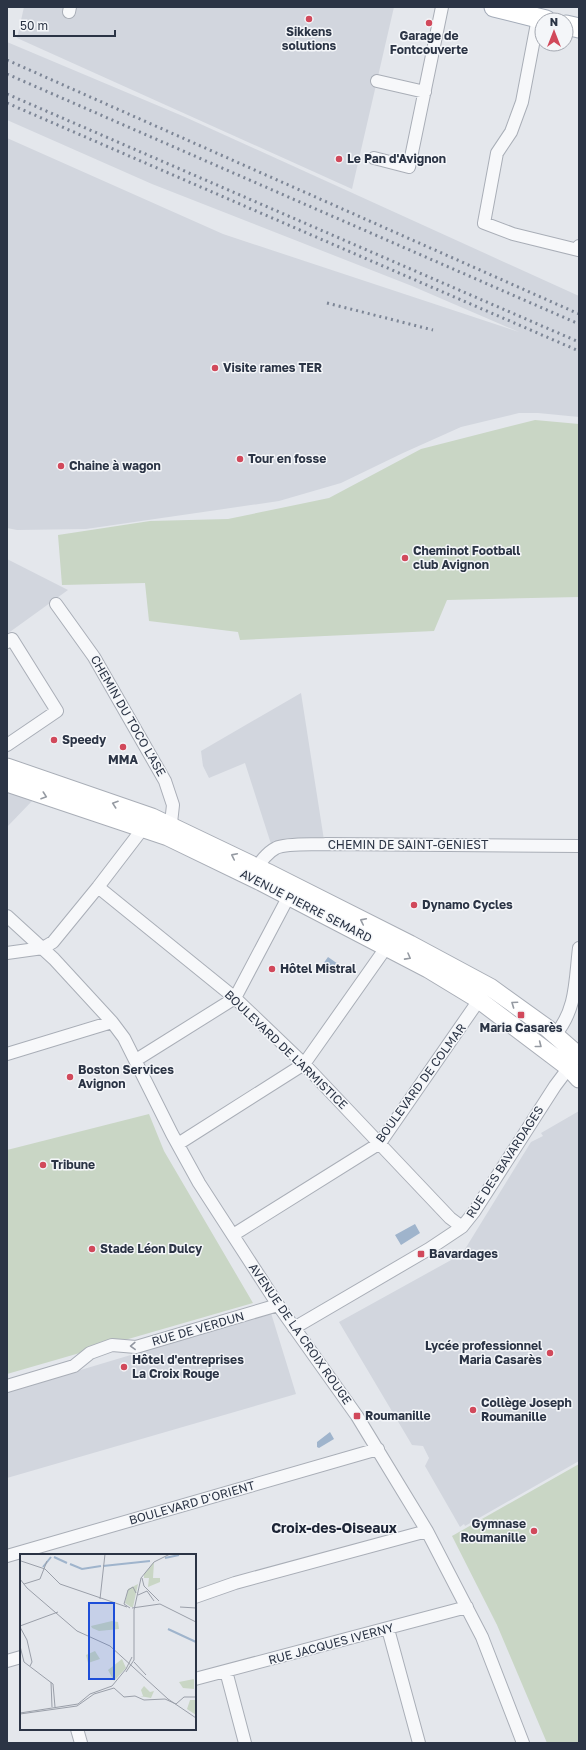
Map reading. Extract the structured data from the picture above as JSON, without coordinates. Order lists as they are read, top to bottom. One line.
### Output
{"streets":{"main road":["AVENUE PIERRE SEMARD"],"street":["CHEMIN DU TOCO L'ASE","CHEMIN DE SAINT-GENIEST","BOULEVARD DE L'ARMISTICE","BOULEVARD DE COLMAR","RUE DES BAVARDAGES","RUE DE VERDUN","AVENUE DE LA CROIX ROUGE","BOULEVARD D'ORIENT","RUE JACQUES IVERNY"]},"crossings":[["CHEMIN DU TOCO L'ASE","AVENUE PIERRE SEMARD"],["CHEMIN DE SAINT-GENIEST","AVENUE PIERRE SEMARD"],["AVENUE PIERRE SEMARD","BOULEVARD DE COLMAR"],["AVENUE PIERRE SEMARD","RUE DES BAVARDAGES"],["BOULEVARD DE L'ARMISTICE","BOULEVARD DE COLMAR"],["BOULEVARD DE L'ARMISTICE","RUE DES BAVARDAGES"],["BOULEVARD DE COLMAR","AVENUE DE LA CROIX ROUGE"],["RUE DES BAVARDAGES","AVENUE DE LA CROIX ROUGE"],["RUE DE VERDUN","AVENUE DE LA CROIX ROUGE"],["AVENUE DE LA CROIX ROUGE","BOULEVARD D'ORIENT"],["AVENUE DE LA CROIX ROUGE","RUE JACQUES IVERNY"]],"one_way":["RUE DE VERDUN"],"districts":["Croix-des-Oiseaux"],"places":{"other":["Sikkens solutions","Garage de Fontcouverte","Le Pan d'Avignon","Visite rames TER","Tour en fosse","Chaine à wagon","Cheminot Football club Avignon","Speedy","MMA","Dynamo Cycles","Hôtel Mistral","Boston Services Avignon","Tribune","Stade Léon Dulcy","Lycée professionnel Maria Casarès","Hôtel d'entreprises La Croix Rouge","Collège Joseph Roumanille","Gymnase Roumanille"],"transit":["Maria Casarès","Bavardages","Roumanille"]},"scale_bar":"50 m","north":"top"}
